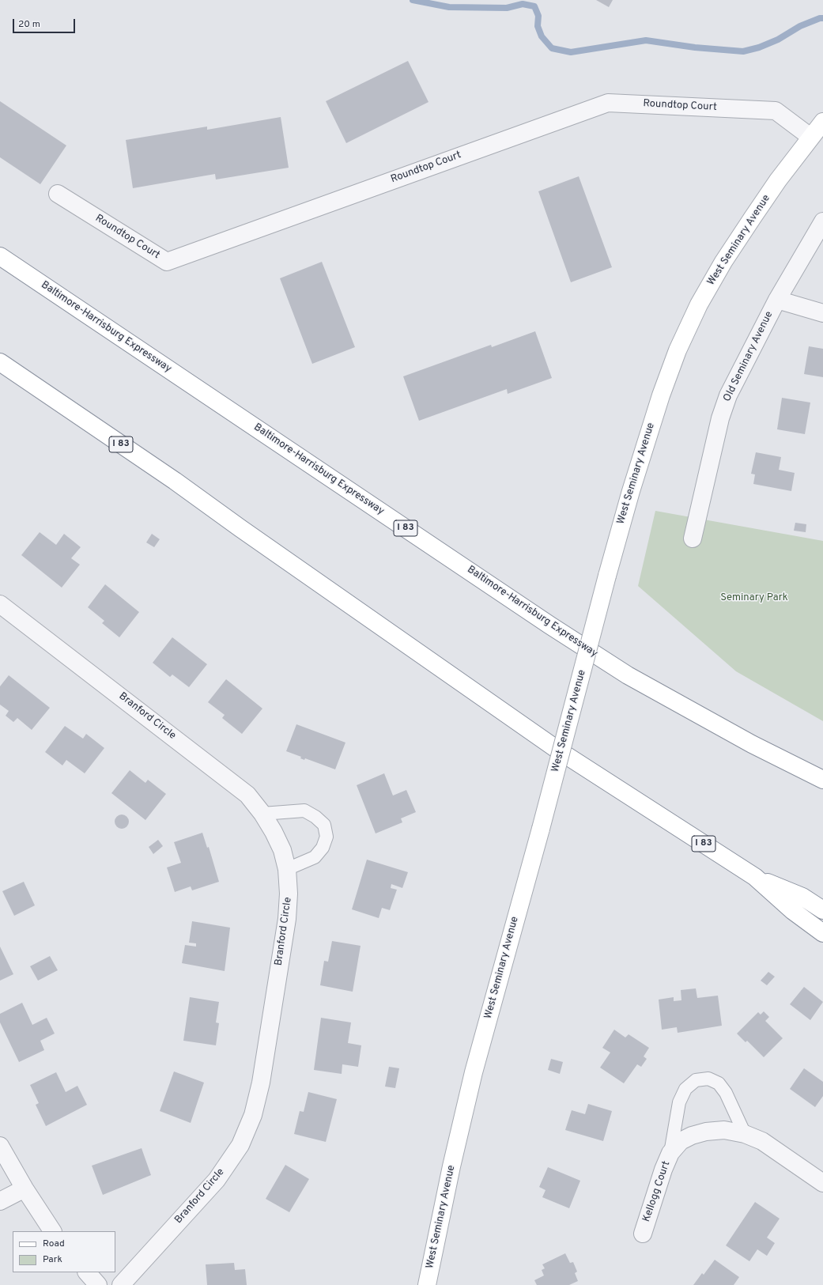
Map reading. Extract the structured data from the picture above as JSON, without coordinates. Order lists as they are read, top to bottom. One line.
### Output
{"streets":{"main road":["West Seminary Avenue","Baltimore-Harrisburg Expressway","I 83"],"street":["Roundtop Court","Old Seminary Avenue","Branford Circle","Kellogg Court"]},"crossings":[["Roundtop Court","West Seminary Avenue"]],"parks":["Seminary Park"],"legend":["Road","Park"],"scale_bar":"20 m"}
